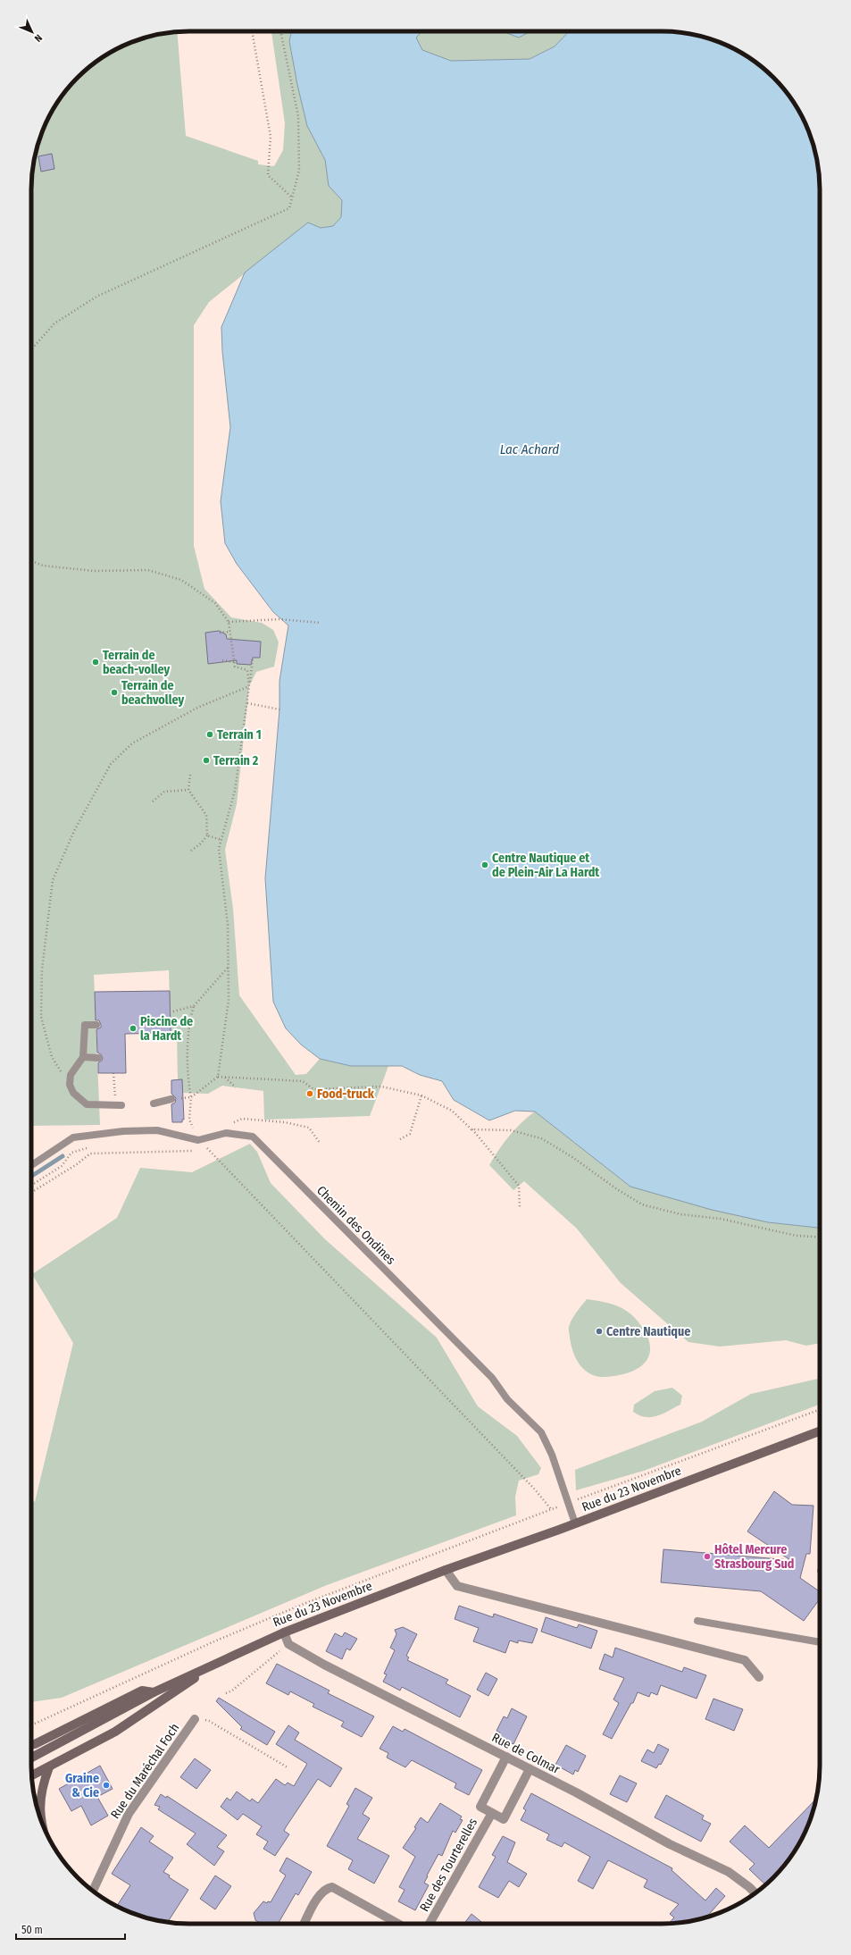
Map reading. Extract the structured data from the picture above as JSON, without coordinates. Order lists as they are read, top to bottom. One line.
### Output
{"streets":{"main road":["Rue du 23 Novembre"],"street":["Rue de Colmar","Rue du Maréchal Foch","Rue des Tourterelles"],"lane":["Chemin des Ondines"]},"crossings":[["Chemin des Ondines","Rue du 23 Novembre"],["Rue du 23 Novembre","Rue de Colmar"],["Rue de Colmar","Rue des Tourterelles"]],"water":["Lac Achard"],"places":["Terrain de beach-volley","Terrain de beachvolley","Terrain 1","Terrain 2","Centre Nautique et de Plein-Air La Hardt","Piscine de la Hardt","Food-truck","Centre Nautique","Hôtel Mercure Strasbourg Sud","Graine & Cie"],"scale_bar":"50 m","north":"bottom right"}
